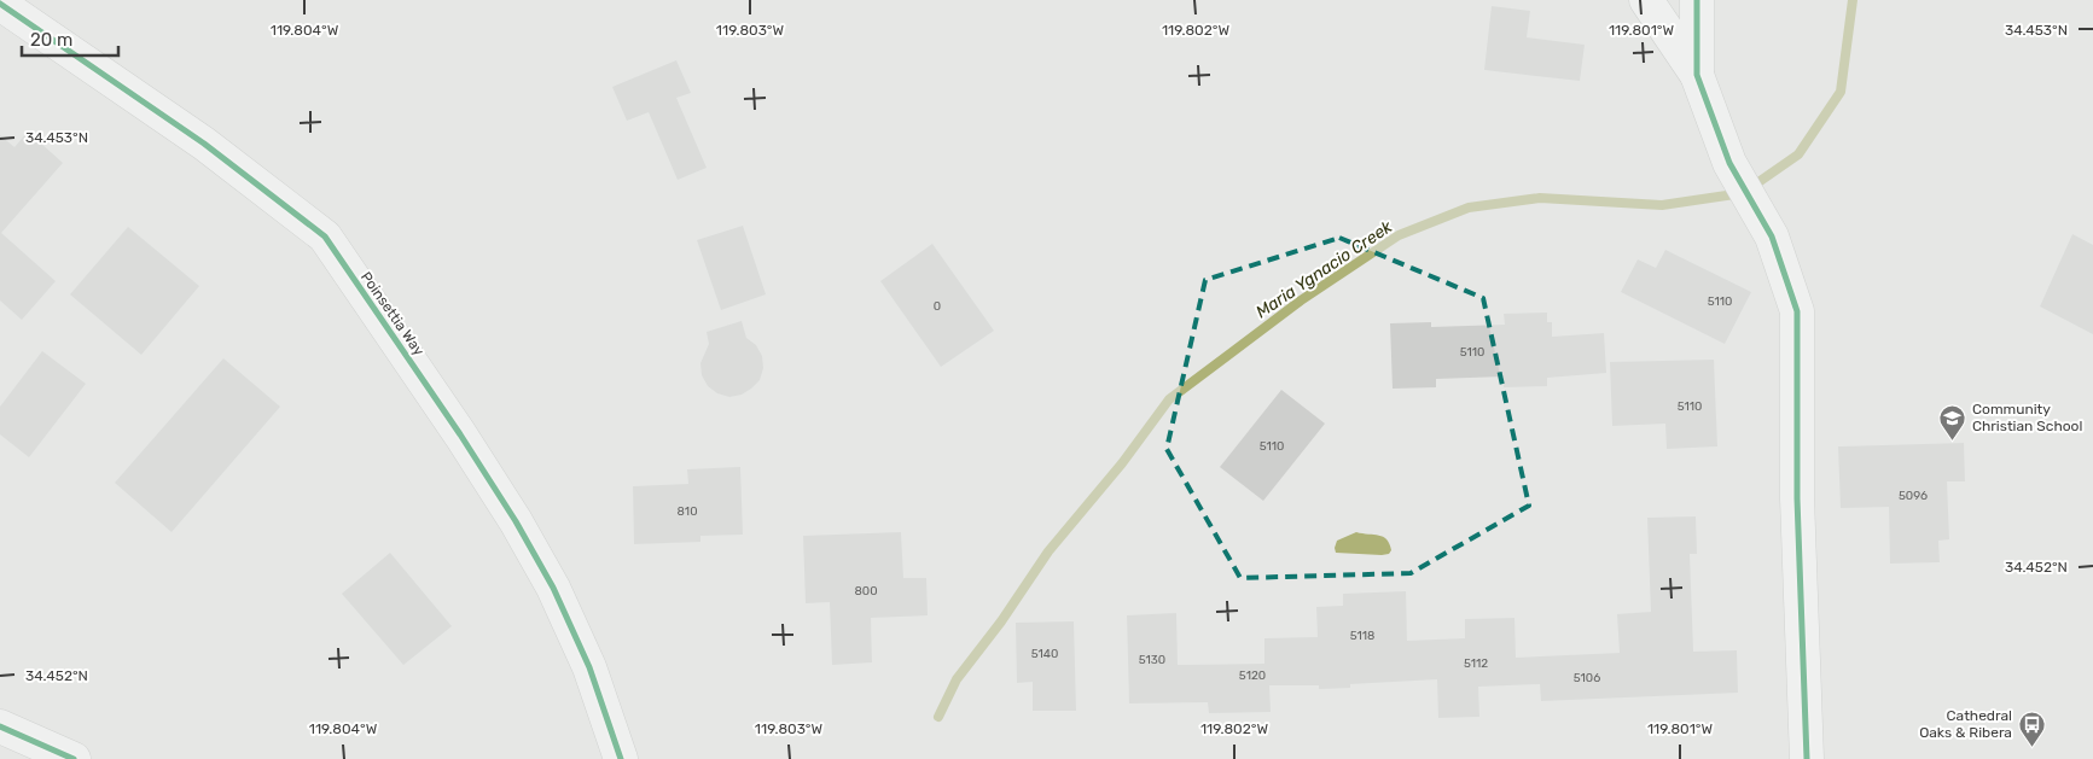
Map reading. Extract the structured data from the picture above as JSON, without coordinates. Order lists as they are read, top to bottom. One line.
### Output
{"streets":{"street":["Poinsettia Way"]},"water":["Maria Ygnacio Creek"],"places":{"school or university":["Community Christian School"],"bus stop":["Cathedral Oaks & Ribera"]},"house_numbers":["5110","0","5110","5110","5110","5096","810","800","5118","5140","5130","5112","5120","5106"],"scale_bar":"20 m","coordinates":["34.453°N","119.804°W","119.803°W","119.802°W","119.801°W","34.452°N"]}
